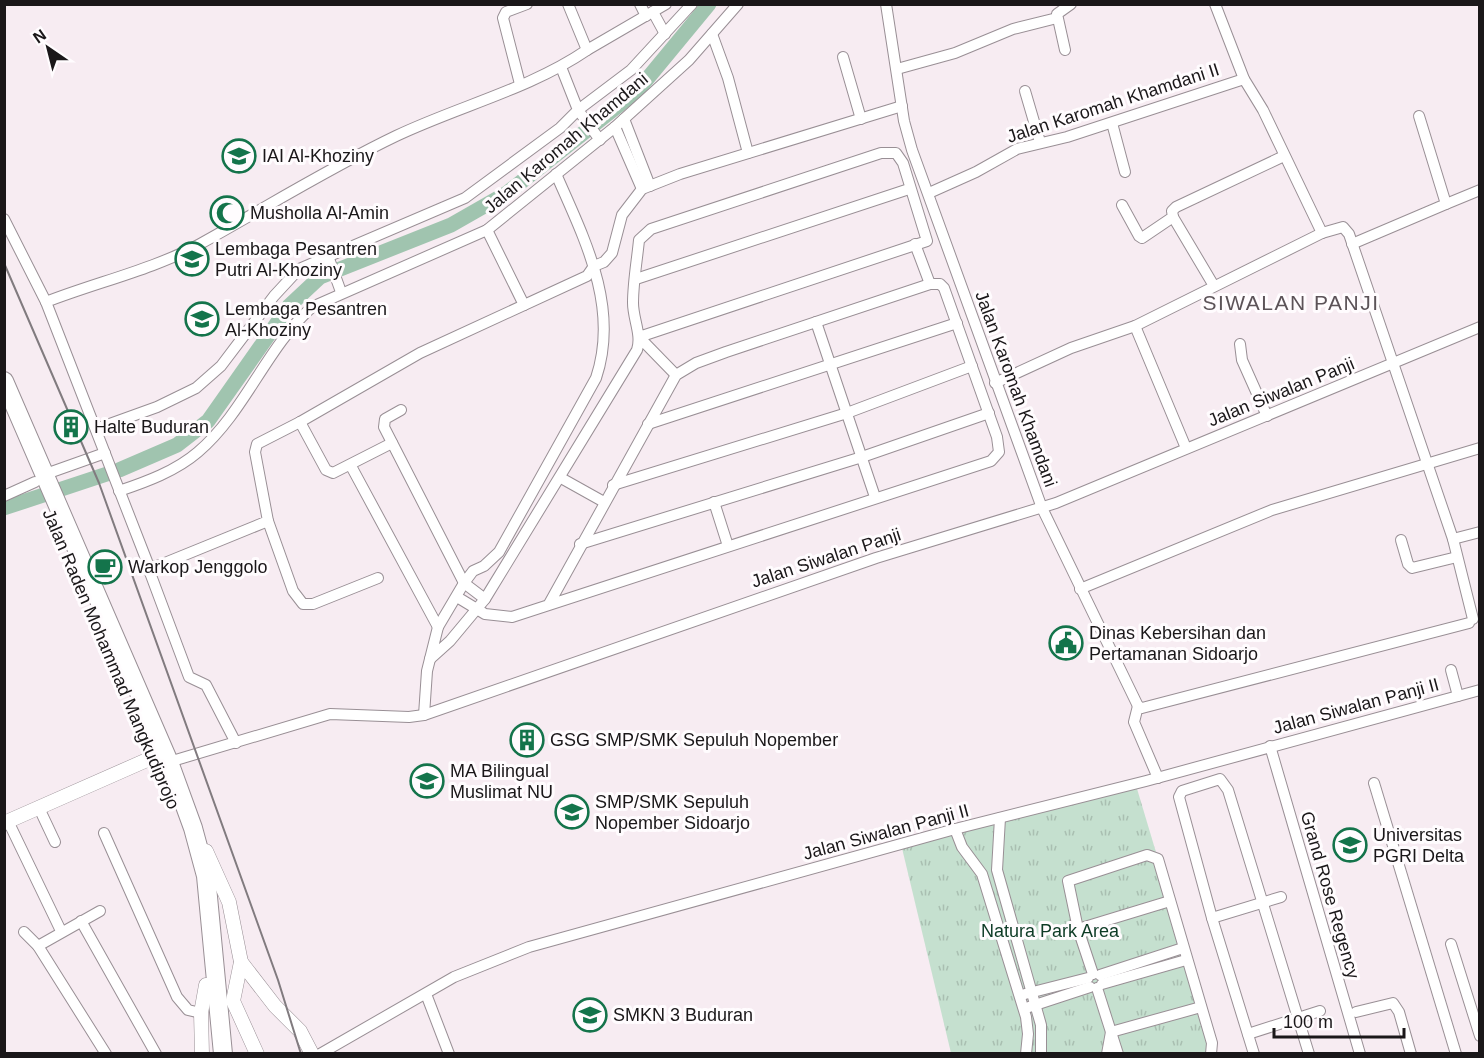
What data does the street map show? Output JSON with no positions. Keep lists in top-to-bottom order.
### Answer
{
  "streets": {
    "highway": ["Jalan Raden Mohammad Mangkudiprojo"],
    "street": [
      "Jalan Karomah Khamdani II",
      "Jalan Karomah Khamdani",
      "Jalan Siwalan Panji",
      "Jalan Siwalan Panji II",
      "Grand Rose Regency"
    ]
  },
  "crossings": [
    ["Jalan Karomah Khamdani II", "Jalan Karomah Khamdani"],
    ["Jalan Karomah Khamdani", "Jalan Siwalan Panji"],
    ["Jalan Siwalan Panji", "Jalan Raden Mohammad Mangkudiprojo"],
    ["Jalan Siwalan Panji II", "Grand Rose Regency"]
  ],
  "districts": ["SIWALAN PANJI"],
  "parks": ["Natura Park Area"],
  "places": {
    "school or university": [
      "IAI Al-Khoziny",
      "Lembaga Pesantren Putri Al-Khoziny",
      "Lembaga Pesantren Al-Khoziny",
      "MA Bilingual Muslimat NU",
      "SMP/SMK Sepuluh Nopember Sidoarjo",
      "Universitas PGRI Delta",
      "SMKN 3 Buduran"
    ],
    "mosque": ["Musholla Al-Amin"],
    "building": ["Halte Buduran", "GSG SMP/SMK Sepuluh Nopember"],
    "cafe": ["Warkop Jenggolo"],
    "public building": ["Dinas Kebersihan dan Pertamanan Sidoarjo"]
  },
  "scale_bar": "100 m",
  "north": "top left"
}
